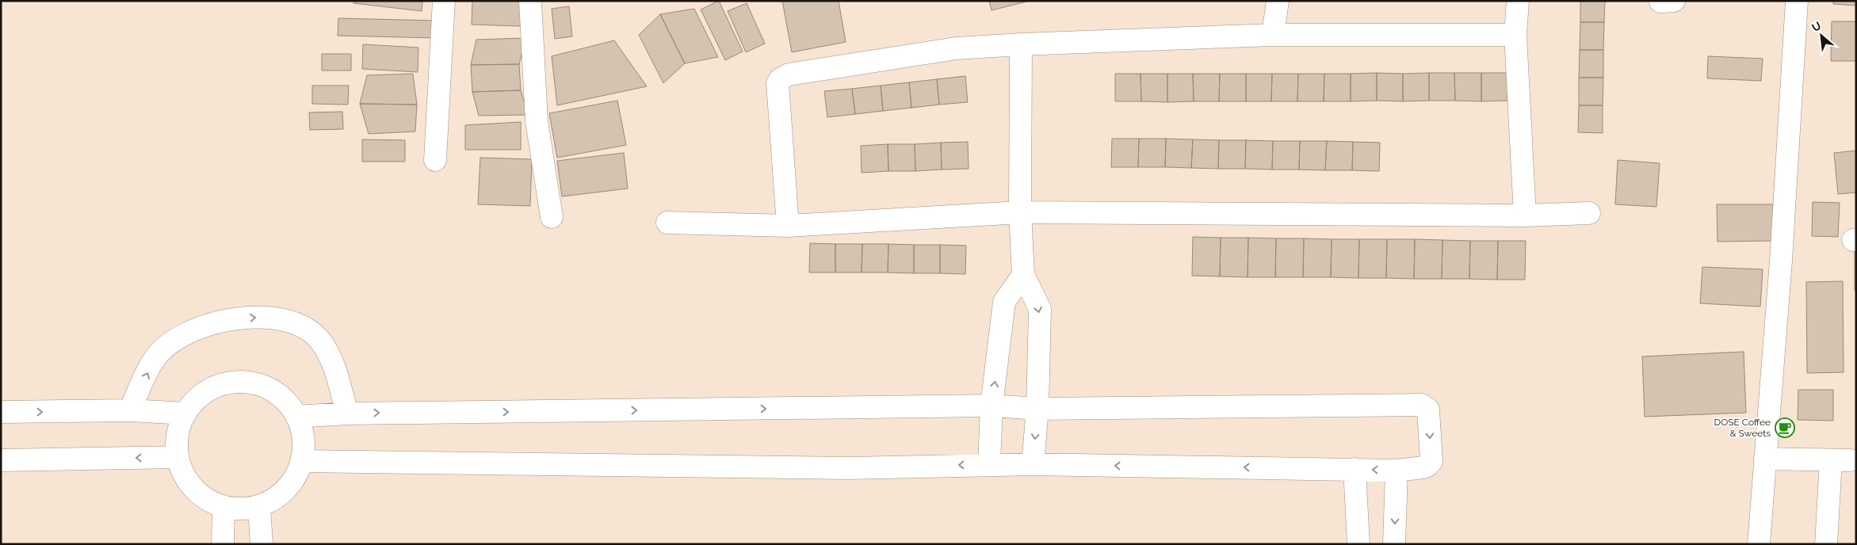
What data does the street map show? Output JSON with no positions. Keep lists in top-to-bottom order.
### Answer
{
  "places": {
    "cafe": ["DOSE Coffee & Sweets"]
  },
  "north": "top left"
}
